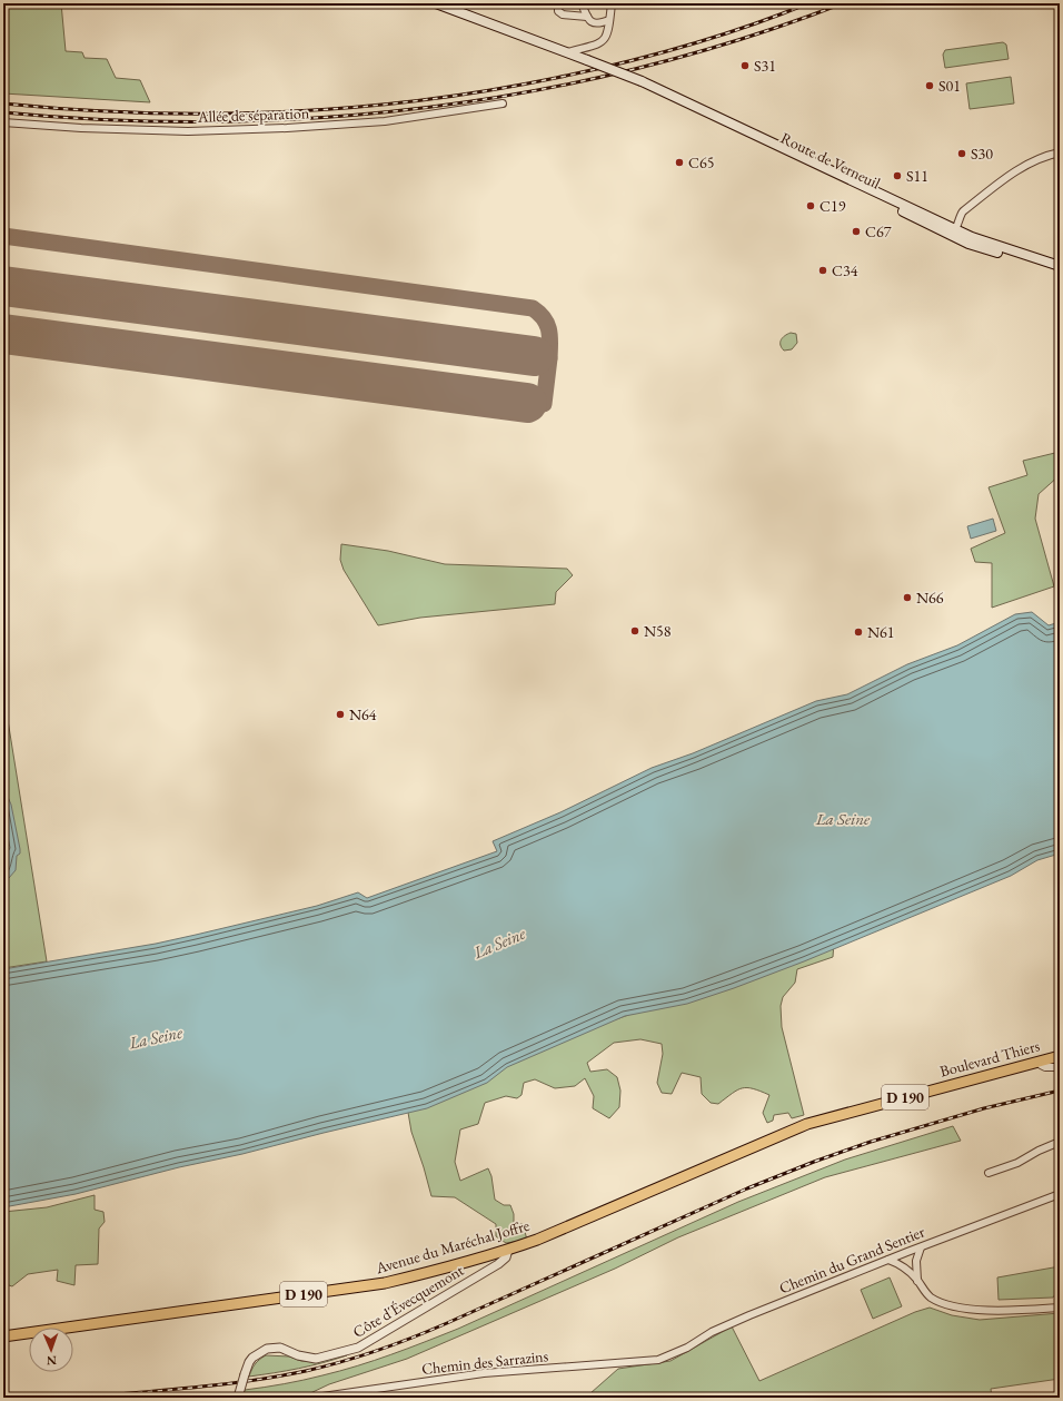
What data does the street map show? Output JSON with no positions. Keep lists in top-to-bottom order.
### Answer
{
  "streets": {
    "main road": [
      "Route de Verneuil",
      "Boulevard Thiers",
      "D 190",
      "Avenue du Maréchal Joffre"
    ],
    "street": [
      "Allée de séparation",
      "Chemin du Grand Sentier",
      "Côte d'Évecquemont",
      "Chemin des Sarrazins"
    ]
  },
  "crossings": [
    ["Boulevard Thiers", "Avenue du Maréchal Joffre"],
    ["Avenue du Maréchal Joffre", "Côte d'Évecquemont"],
    ["Chemin du Grand Sentier", "Chemin des Sarrazins"]
  ],
  "water": ["La Seine"],
  "places": [
    "S31",
    "S01",
    "S30",
    "C65",
    "S11",
    "C19",
    "C67",
    "C34",
    "N66",
    "N58",
    "N61",
    "N64"
  ],
  "north": "bottom"
}
